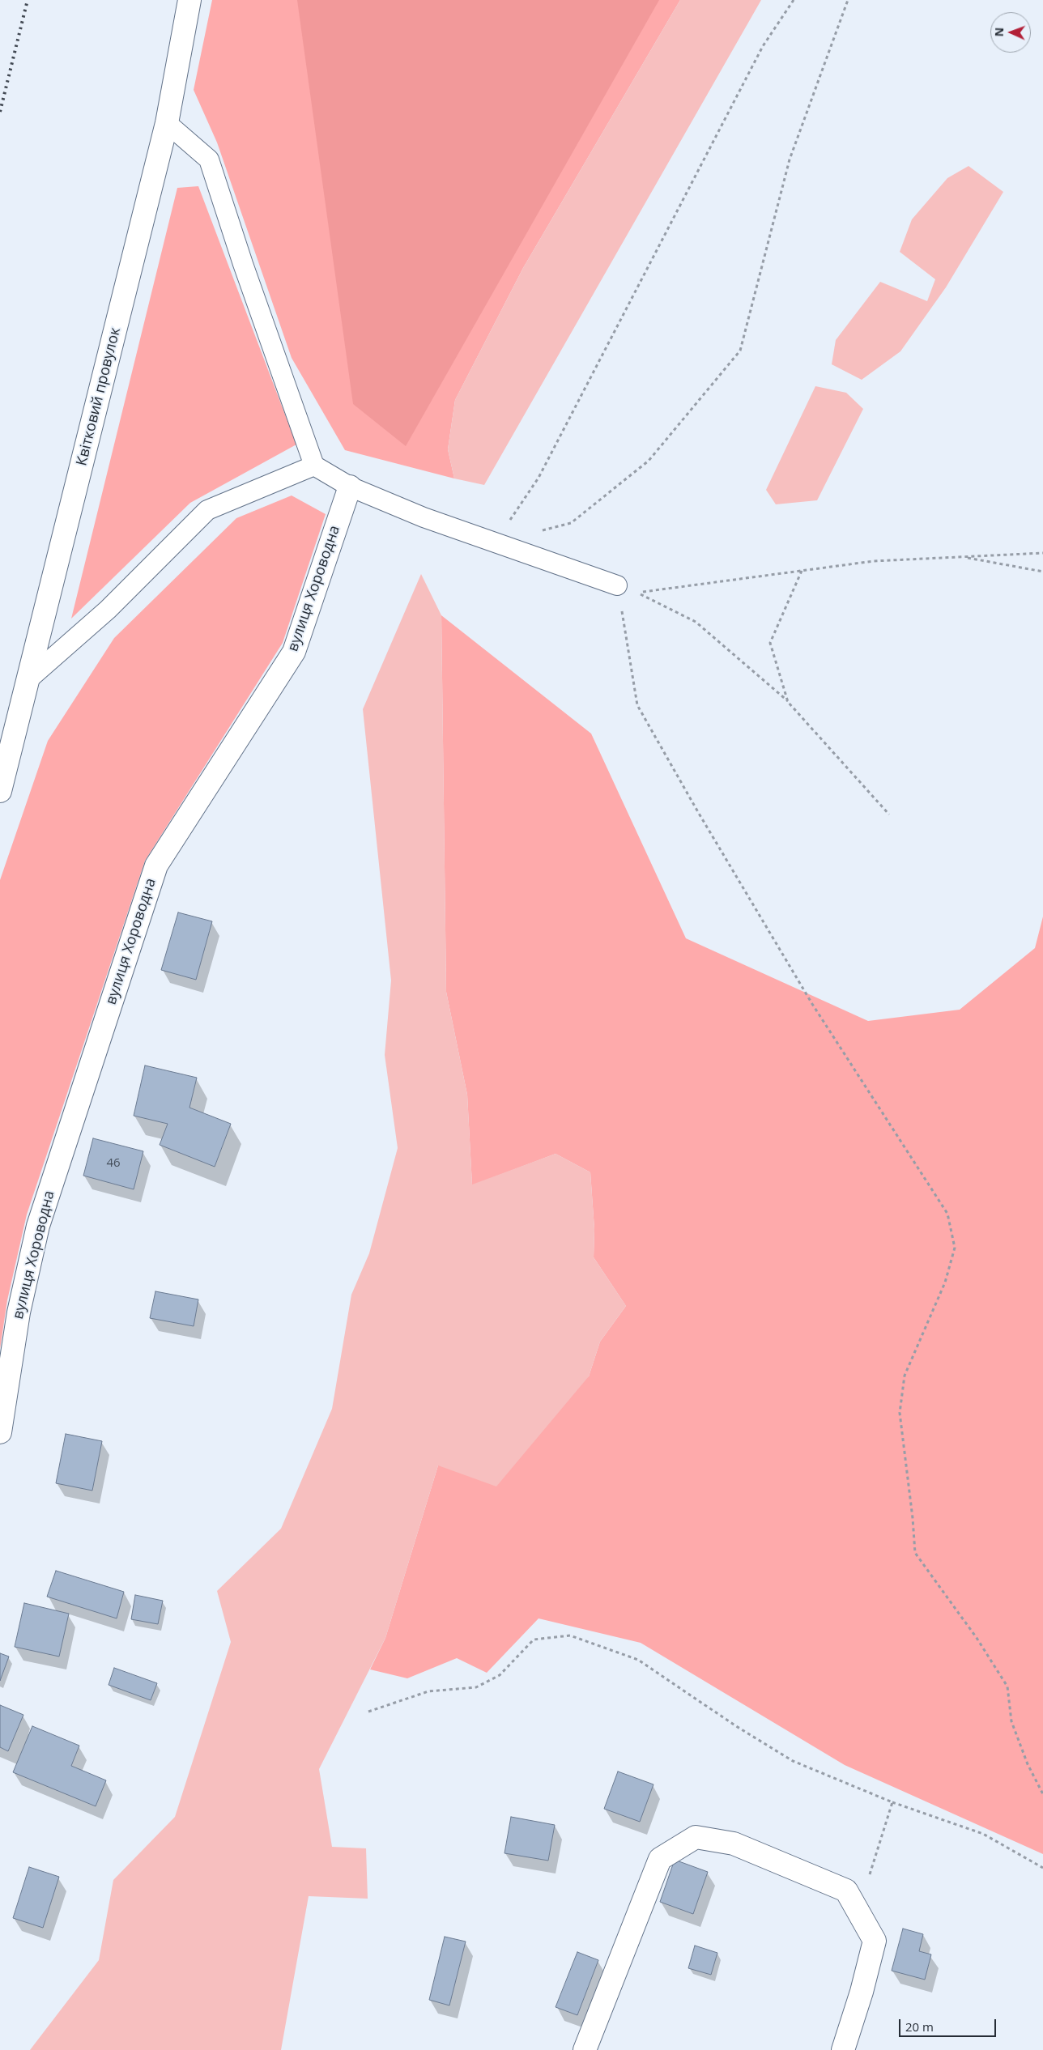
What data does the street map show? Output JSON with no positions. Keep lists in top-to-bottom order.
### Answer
{
  "streets": {
    "street": ["Квітковий провулок", "вулиця Хороводна"]
  },
  "house_numbers": ["46"],
  "scale_bar": "20 m",
  "north": "left"
}
